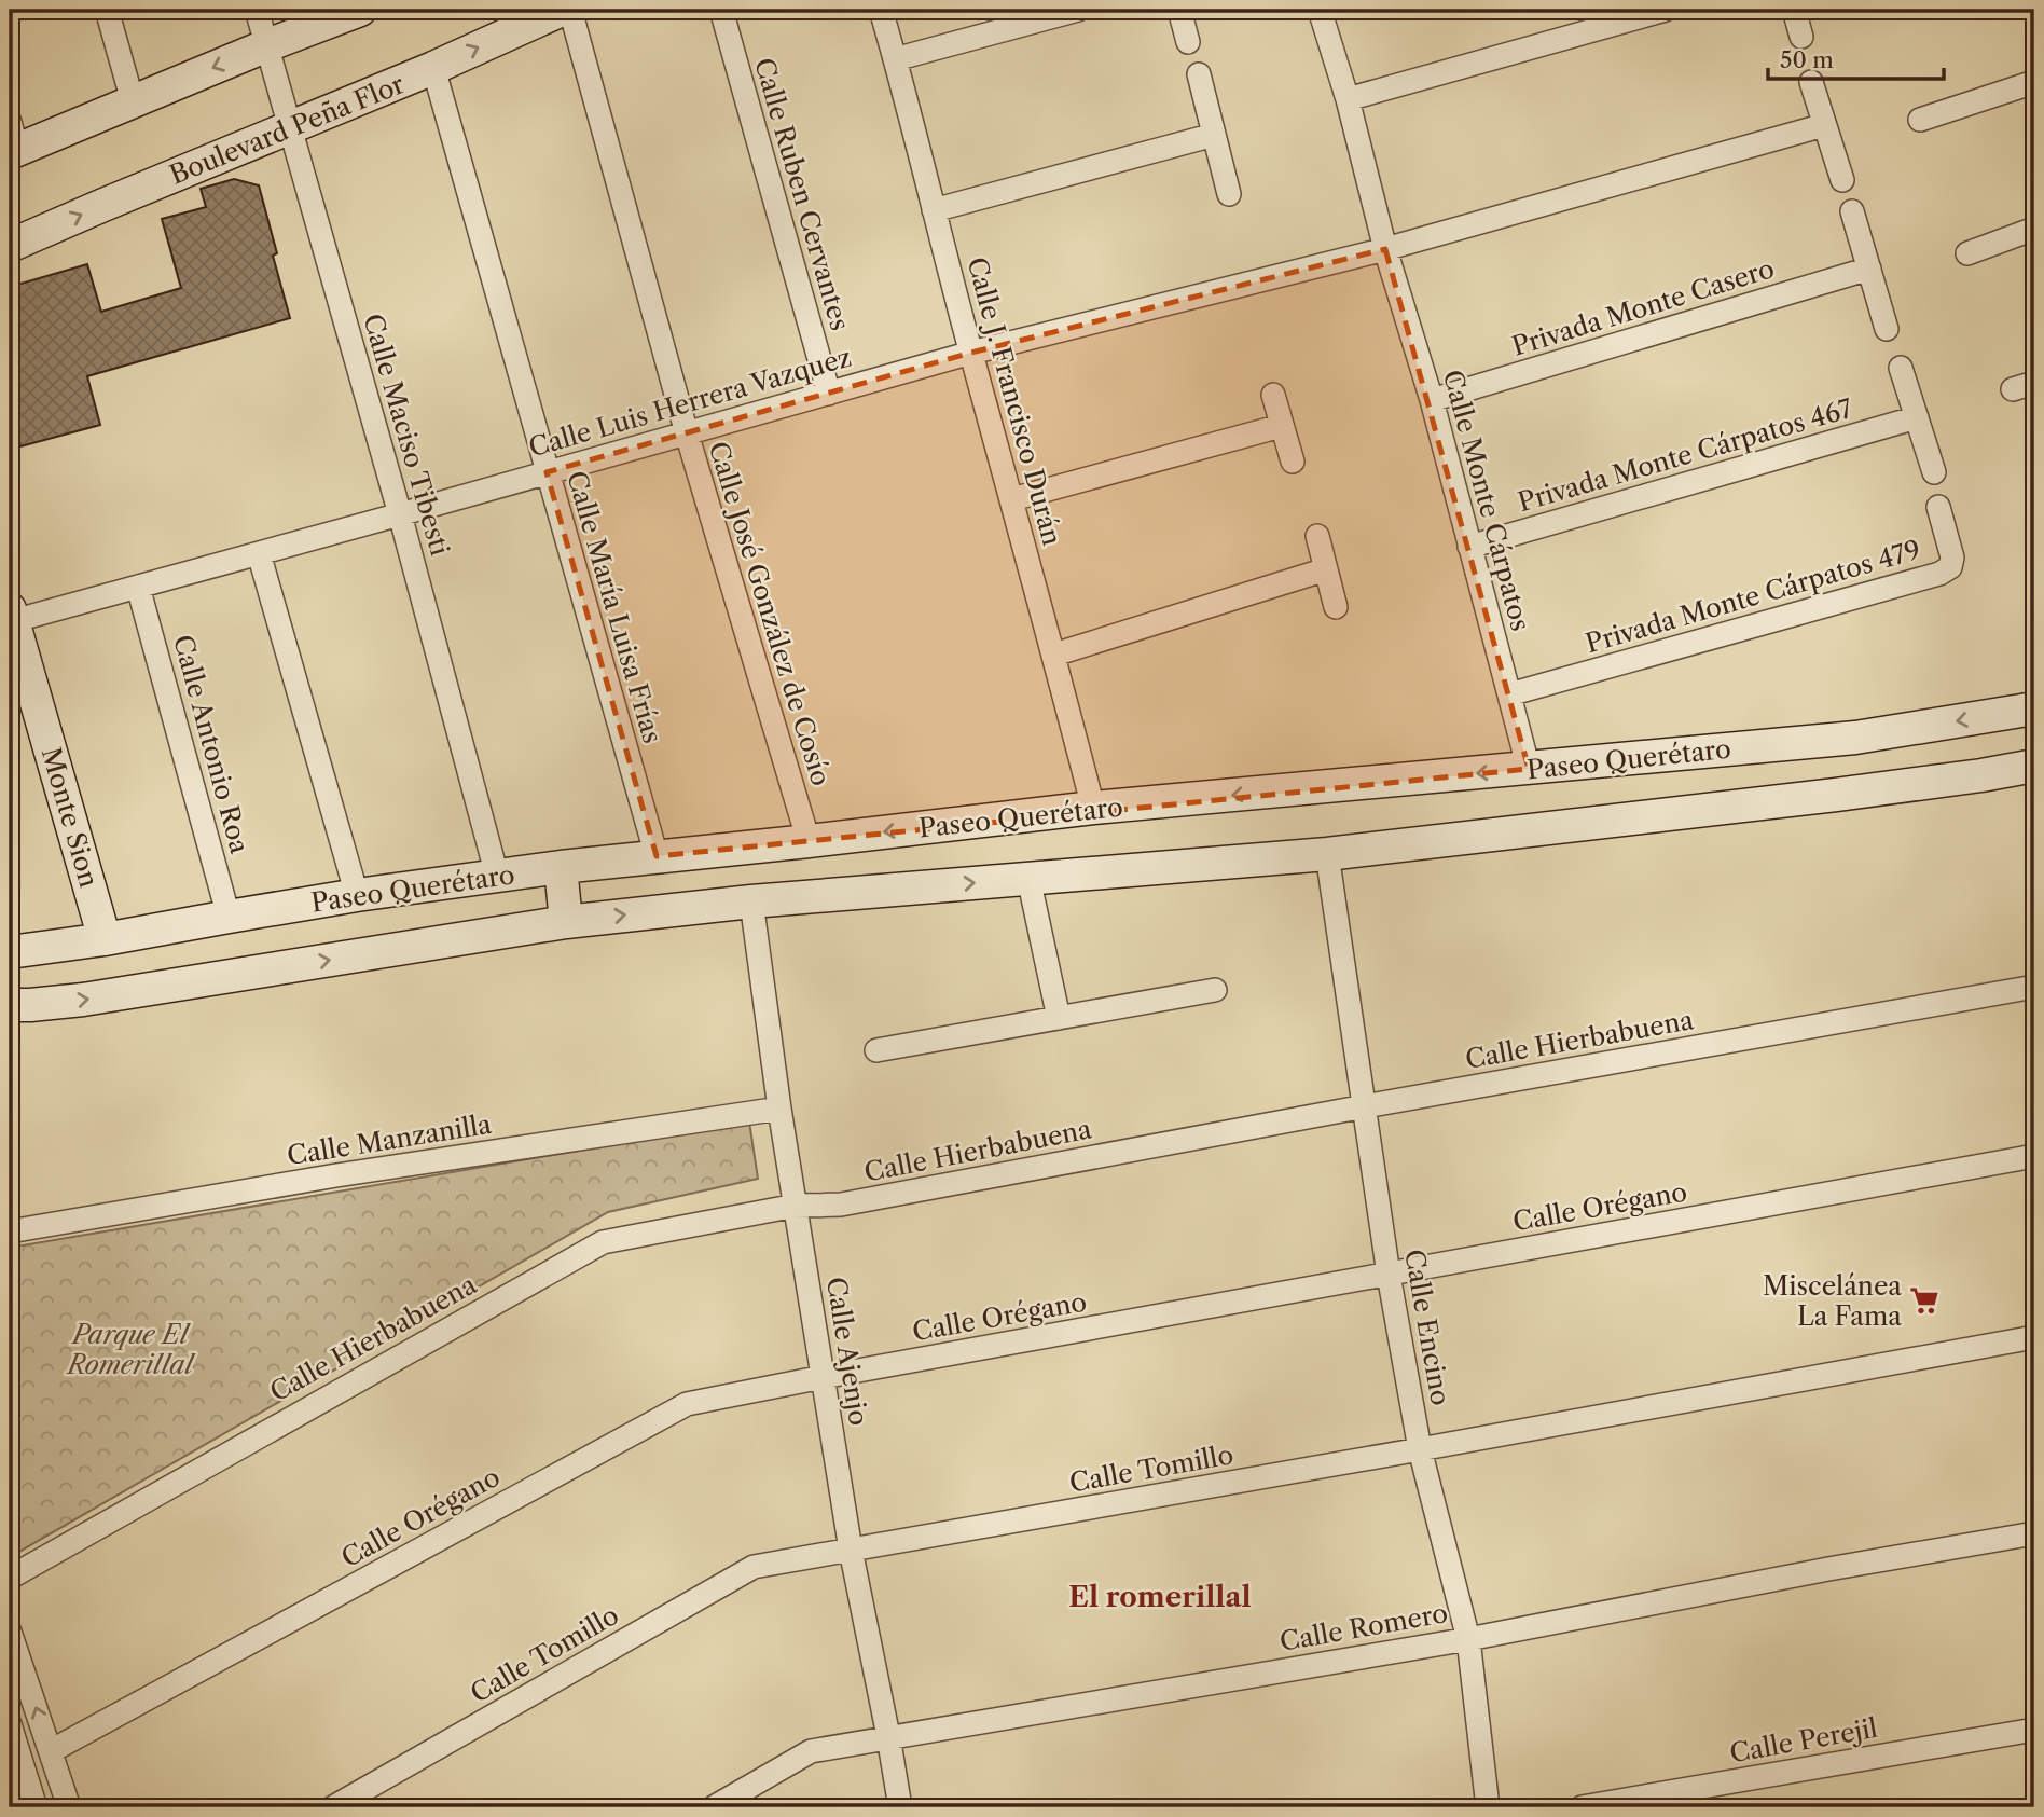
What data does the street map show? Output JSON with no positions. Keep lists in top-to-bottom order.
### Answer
{
  "streets": {
    "main road": ["Boulevard Peña Flor", "Paseo Querétaro", "Monte Sion"],
    "street": [
      "Calle Ruben Cervantes",
      "Privada Monte Casero",
      "Calle J. Francisco Durán",
      "Calle Luis Herrera Vazquez",
      "Calle Maciso Tibesti",
      "Privada Monte Cárpatos 467",
      "Calle Monte Cárpatos",
      "Privada Monte Cárpatos 479",
      "Calle María Luisa Frías",
      "Calle José González de Cosío",
      "Calle Antonio Roa",
      "Calle Hierbabuena",
      "Calle Manzanilla",
      "Calle Orégano",
      "Calle Encino",
      "Calle Ajenjo",
      "Calle Tomillo",
      "Calle Romero",
      "Calle Perejil"
    ]
  },
  "crossings": [
    ["Boulevard Peña Flor", "Calle Maciso Tibesti"],
    ["Boulevard Peña Flor", "Calle María Luisa Frías"],
    ["Calle Ruben Cervantes", "Calle Luis Herrera Vazquez"],
    ["Privada Monte Casero", "Calle Monte Cárpatos"],
    ["Calle J. Francisco Durán", "Calle Luis Herrera Vazquez"],
    ["Calle J. Francisco Durán", "Paseo Querétaro"],
    ["Calle Luis Herrera Vazquez", "Calle Maciso Tibesti"],
    ["Calle Luis Herrera Vazquez", "Calle Monte Cárpatos"],
    ["Calle Luis Herrera Vazquez", "Calle María Luisa Frías"],
    ["Calle Luis Herrera Vazquez", "Calle José González de Cosío"],
    ["Calle Luis Herrera Vazquez", "Calle Antonio Roa"],
    ["Calle Luis Herrera Vazquez", "Monte Sion"],
    ["Calle Maciso Tibesti", "Paseo Querétaro"],
    ["Privada Monte Cárpatos 467", "Calle Monte Cárpatos"],
    ["Calle Monte Cárpatos", "Privada Monte Cárpatos 479"],
    ["Calle Monte Cárpatos", "Paseo Querétaro"],
    ["Calle María Luisa Frías", "Paseo Querétaro"],
    ["Calle José González de Cosío", "Paseo Querétaro"],
    ["Calle Antonio Roa", "Paseo Querétaro"],
    ["Paseo Querétaro", "Monte Sion"],
    ["Paseo Querétaro", "Calle Encino"],
    ["Paseo Querétaro", "Calle Ajenjo"],
    ["Calle Hierbabuena", "Calle Encino"],
    ["Calle Hierbabuena", "Calle Ajenjo"],
    ["Calle Manzanilla", "Calle Ajenjo"],
    ["Calle Orégano", "Calle Encino"],
    ["Calle Orégano", "Calle Ajenjo"],
    ["Calle Encino", "Calle Tomillo"],
    ["Calle Encino", "Calle Romero"],
    ["Calle Ajenjo", "Calle Tomillo"],
    ["Calle Ajenjo", "Calle Romero"]
  ],
  "districts": ["El romerillal"],
  "parks": ["Parque El Romerillal"],
  "places": {
    "supermarket": ["Miscelánea La Fama"]
  },
  "scale_bar": "50 m"
}
